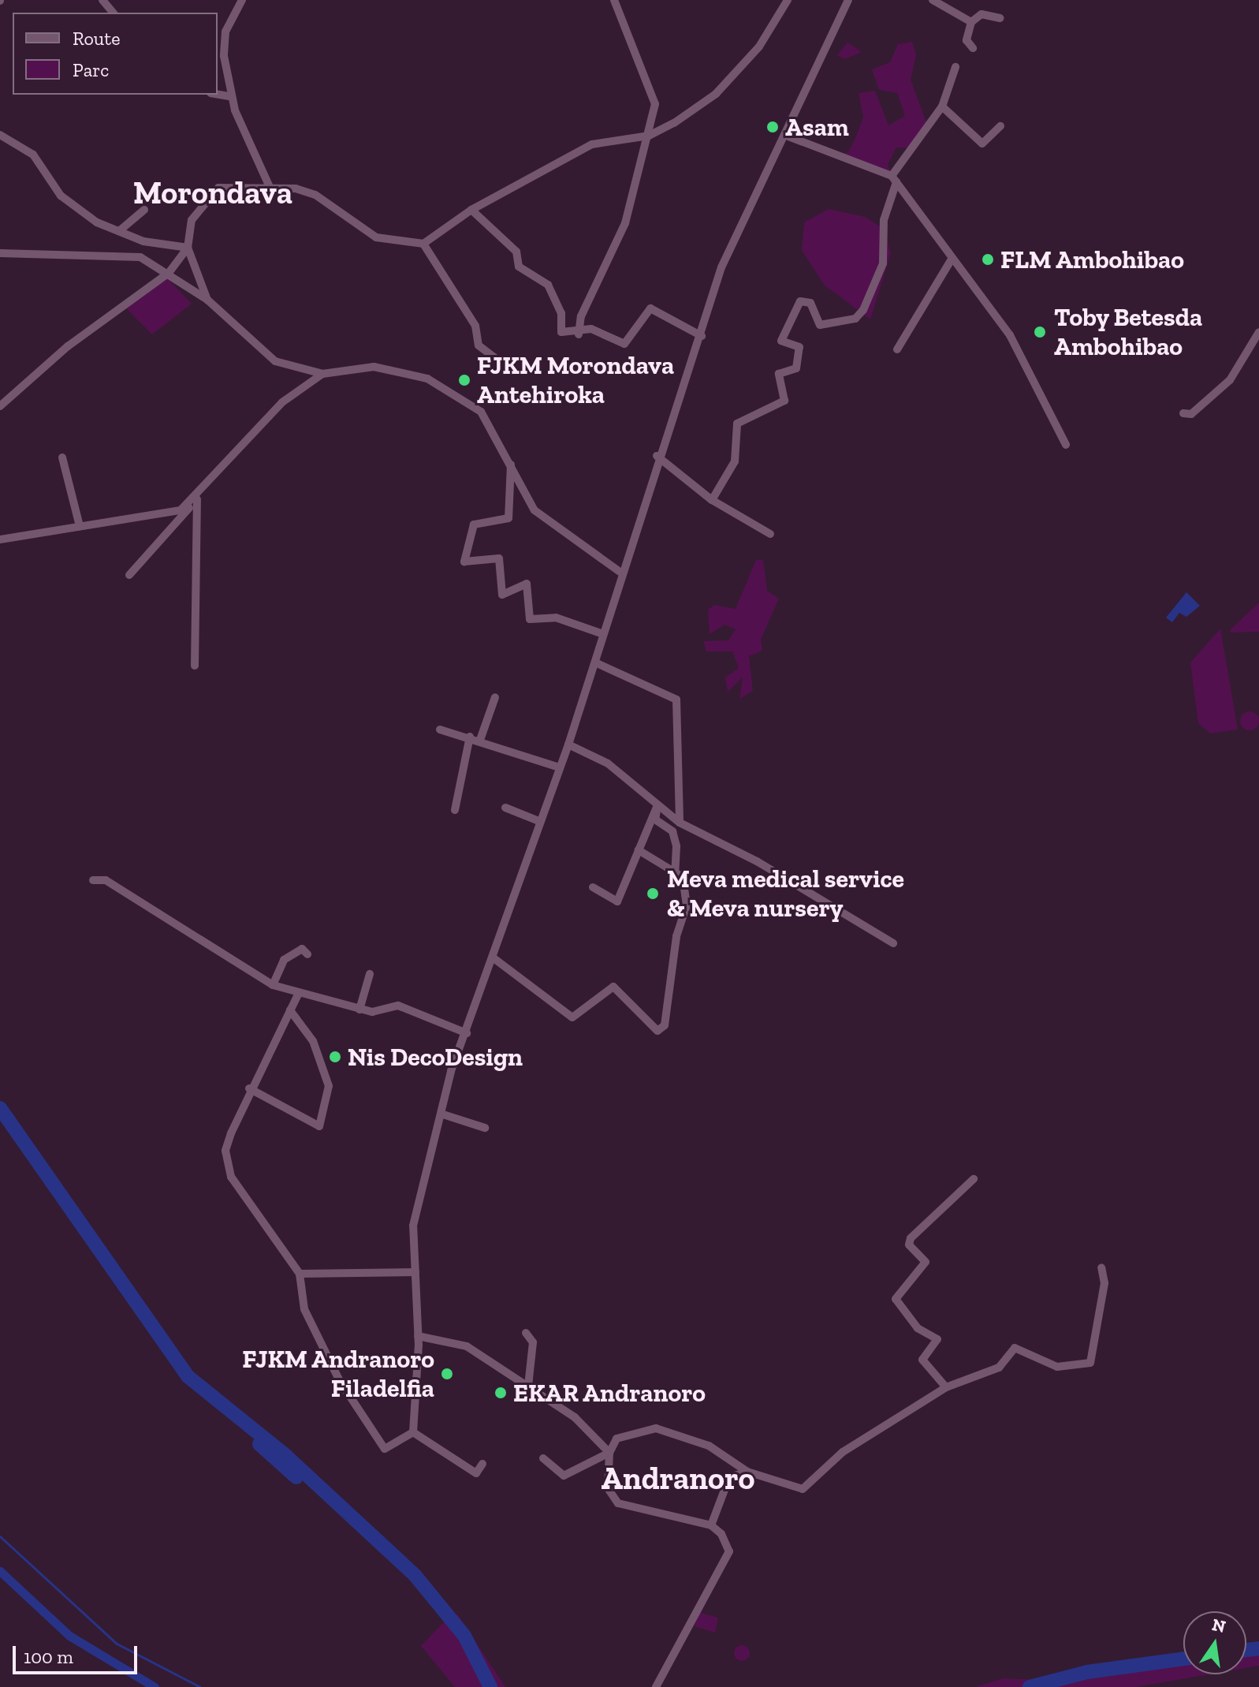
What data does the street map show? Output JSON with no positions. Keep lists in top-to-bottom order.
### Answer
{
  "districts": ["Morondava", "Andranoro"],
  "places": [
    "Asam",
    "FLM Ambohibao",
    "Toby Betesda Ambohibao",
    "FJKM Morondava Antehiroka",
    "Meva medical service & Meva nursery",
    "Nis DecoDesign",
    "FJKM Andranoro Filadelfia",
    "EKAR Andranoro"
  ],
  "legend": ["Route", "Parc"],
  "scale_bar": "100 m",
  "north": "top"
}
